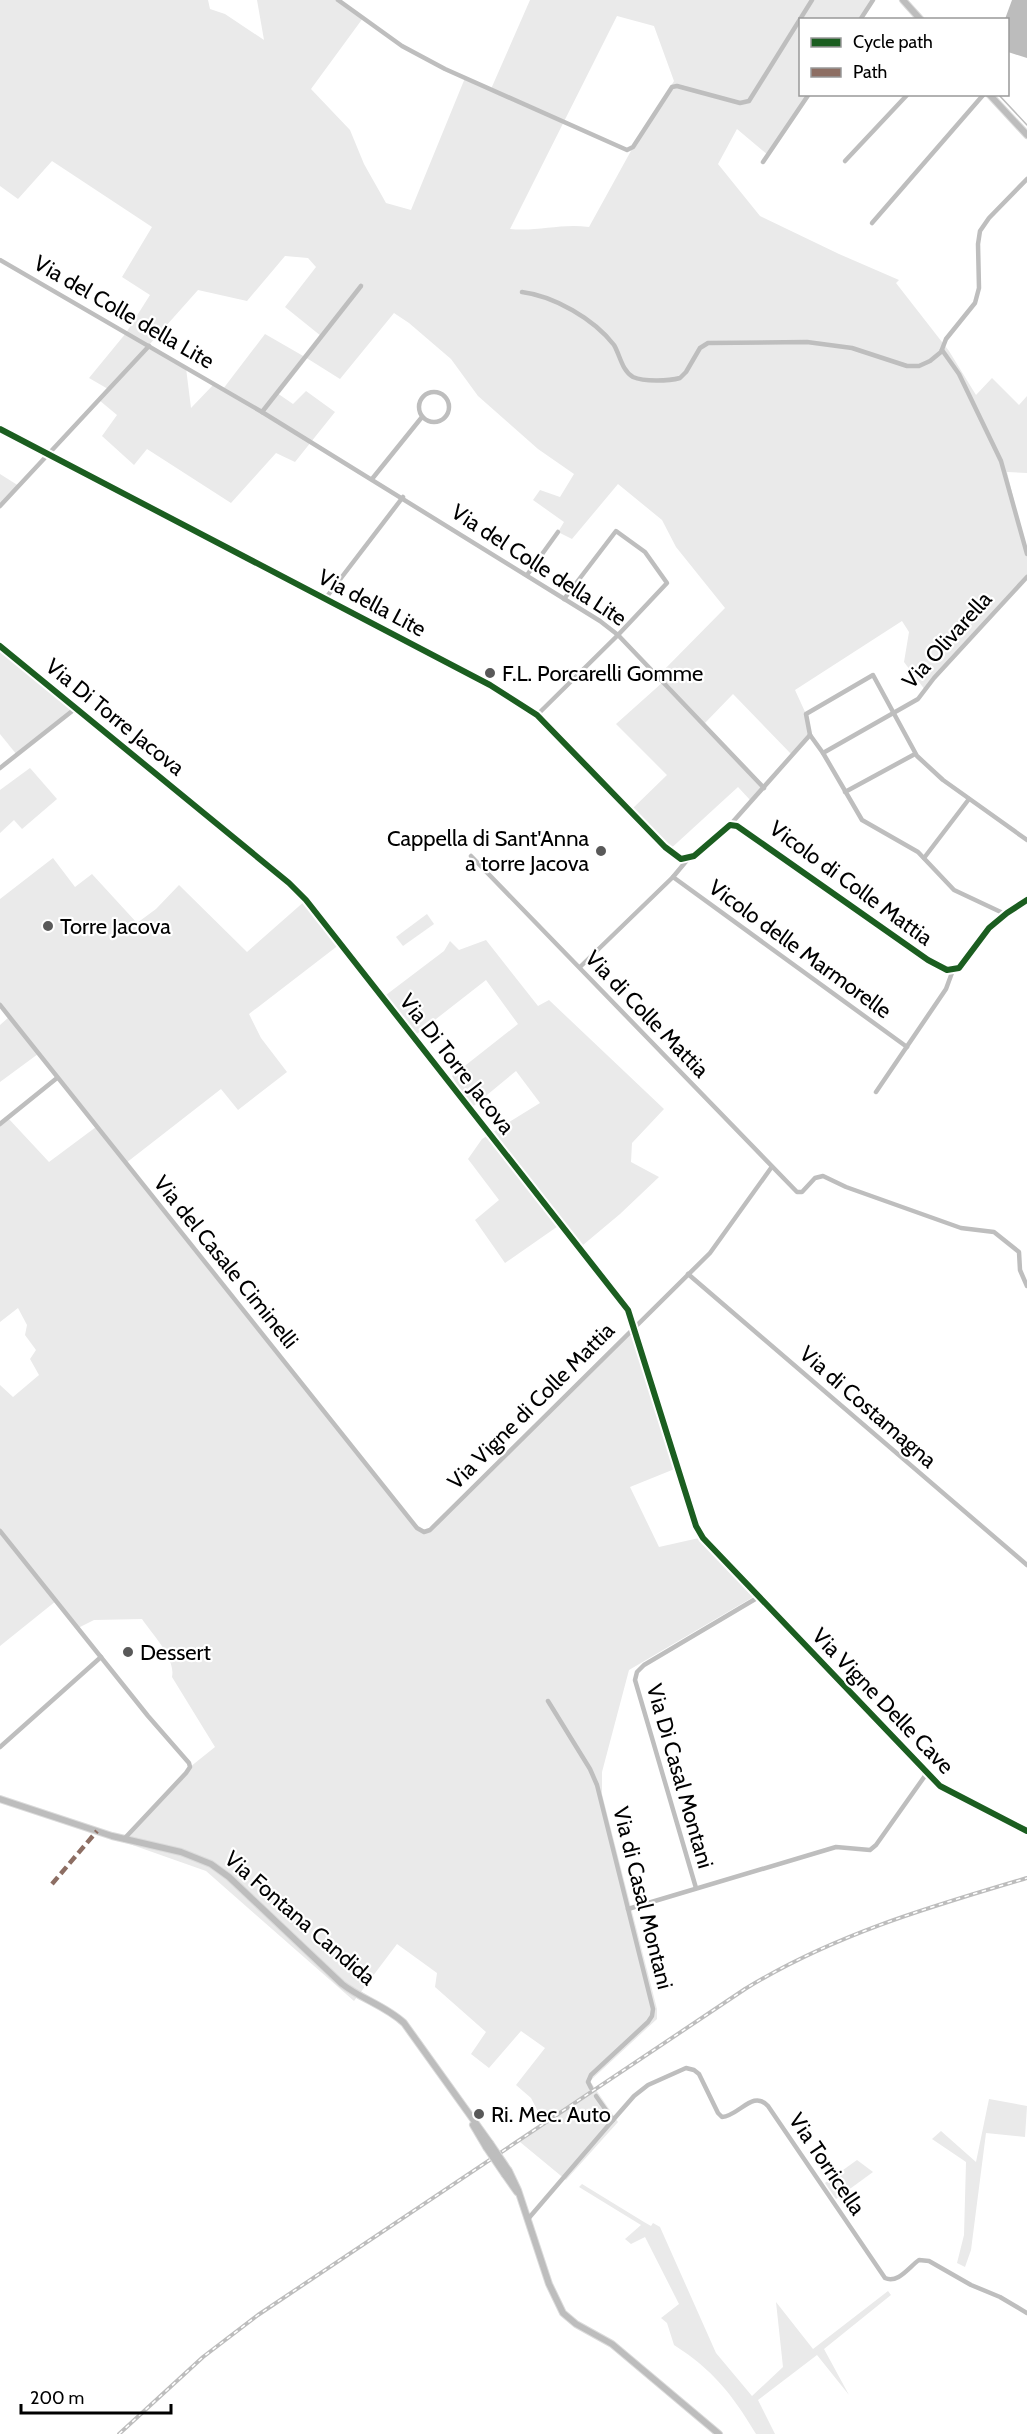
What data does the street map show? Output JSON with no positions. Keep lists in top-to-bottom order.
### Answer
{
  "streets": {
    "main road": ["Via Fontana Candida"],
    "street": [
      "Via del Colle della Lite",
      "Via della Lite",
      "Via Olivarella",
      "Via Di Torre Jacova",
      "Vicolo di Colle Mattia",
      "Vicolo delle Marmorelle",
      "Via di Colle Mattia",
      "Via del Casale Ciminelli",
      "Via Vigne di Colle Mattia",
      "Via di Costamagna",
      "Via Vigne Delle Cave",
      "Via Di Casal Montani",
      "Via di Casal Montani",
      "Via Torricella"
    ]
  },
  "crossings": [
    ["Via Di Torre Jacova", "Via Vigne di Colle Mattia"],
    ["Via Di Torre Jacova", "Via Vigne Delle Cave"],
    ["Via Di Torre Jacova", "Via Di Casal Montani"],
    ["Via di Colle Mattia", "Via Vigne di Colle Mattia"],
    ["Via del Casale Ciminelli", "Via Vigne di Colle Mattia"],
    ["Via Vigne di Colle Mattia", "Via di Costamagna"],
    ["Via Vigne Delle Cave", "Via Di Casal Montani"]
  ],
  "places": [
    "F.L. Porcarelli Gomme",
    "Cappella di Sant'Anna a torre Jacova",
    "Torre Jacova",
    "Dessert",
    "Ri. Mec. Auto"
  ],
  "legend": ["Cycle path", "Path"],
  "scale_bar": "200 m"
}
